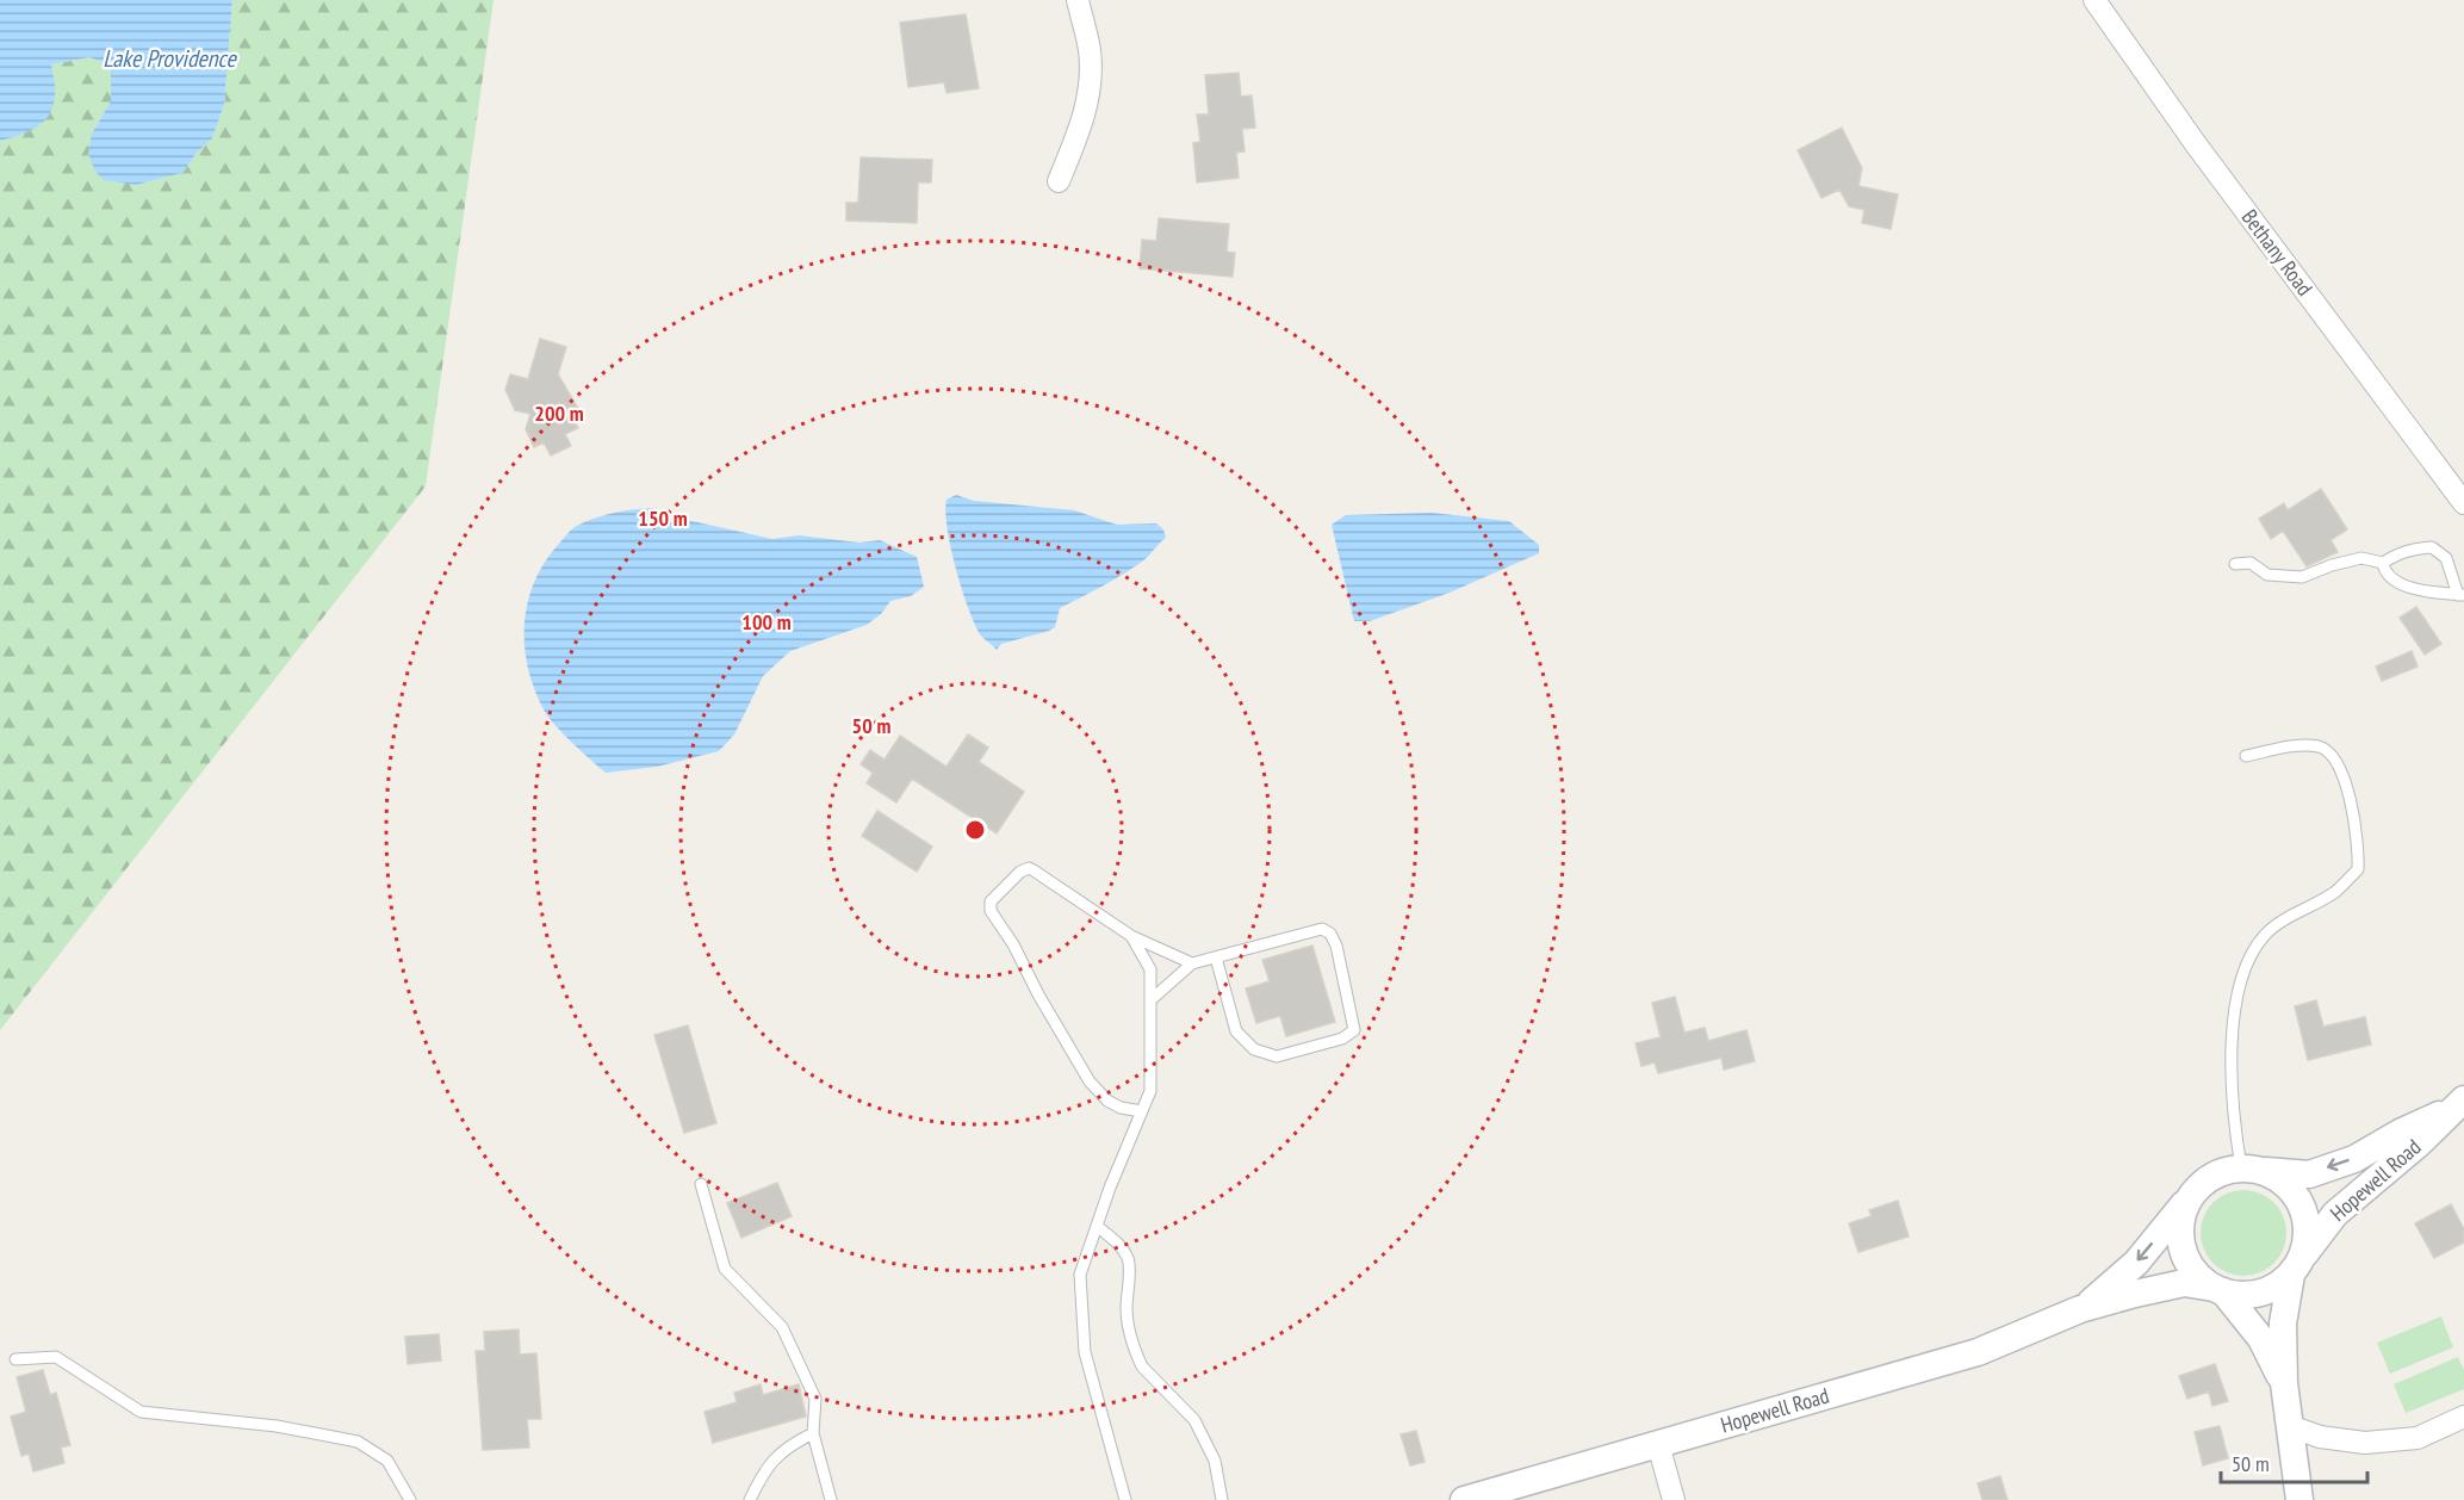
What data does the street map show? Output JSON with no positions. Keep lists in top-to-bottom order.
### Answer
{
  "streets": {
    "street": ["Bethany Road", "Hopewell Road"]
  },
  "water": ["Lake Providence"],
  "scale_bar": "50 m",
  "rings": [
    "200 m",
    "150 m",
    "100 m",
    "50 m"
  ]
}
